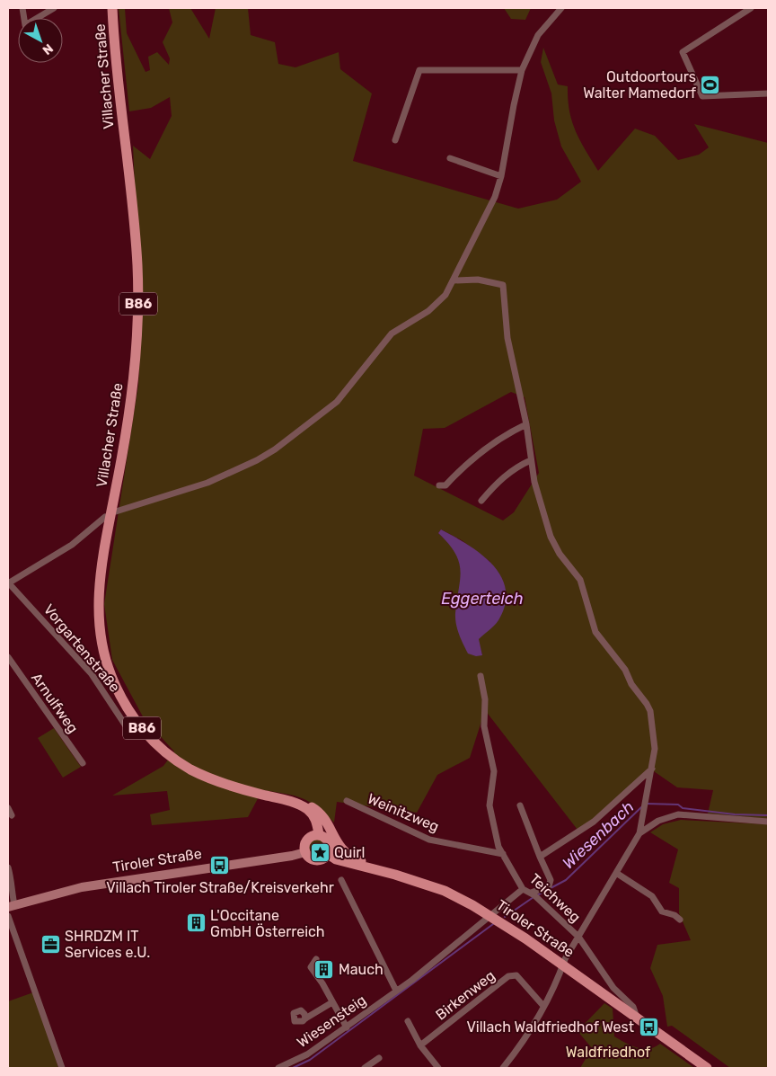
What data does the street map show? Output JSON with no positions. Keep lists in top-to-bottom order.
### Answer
{
  "streets": {
    "main road": ["Villacher Straße", "B86", "Tiroler Straße"],
    "street": [
      "Vorgartenstraße",
      "Arnulfweg",
      "Weinitzweg",
      "Teichweg",
      "Birkenweg",
      "Wiesensteig"
    ]
  },
  "crossings": [
    ["Villacher Straße", "B86"],
    ["B86", "Tiroler Straße"],
    ["Weinitzweg", "Teichweg"],
    ["Tiroler Straße", "Teichweg"],
    ["Tiroler Straße", "Wiesensteig"],
    ["Teichweg", "Wiesensteig"]
  ],
  "water": ["Eggerteich", "Wiesenbach"],
  "parks": ["Waldfriedhof"],
  "places": {
    "sports": ["Outdoortours Walter Mamedorf"],
    "place": ["Quirl"],
    "bus stop": ["Villach Tiroler Straße/Kreisverkehr", "Villach Waldfriedhof West"],
    "building": ["L'Occitane GmbH Österreich", "Mauch"],
    "office": ["SHRDZM IT Services e.U."]
  },
  "north": "bottom right"
}
